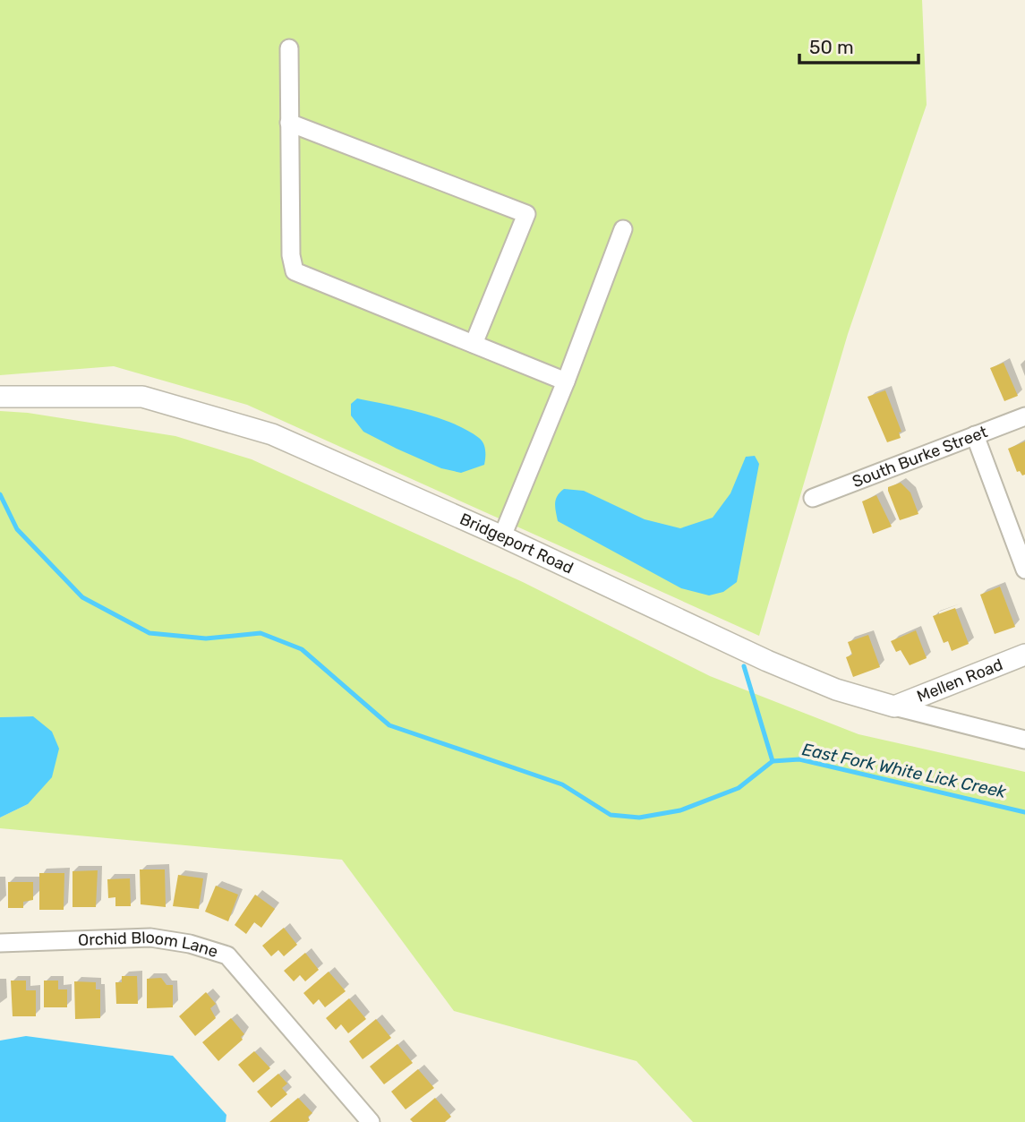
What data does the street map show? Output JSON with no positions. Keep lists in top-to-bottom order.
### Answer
{
  "streets": {
    "street": [
      "South Burke Street",
      "Bridgeport Road",
      "Mellen Road",
      "Orchid Bloom Lane"
    ]
  },
  "crossings": [
    ["Bridgeport Road", "Mellen Road"]
  ],
  "water": ["East Fork White Lick Creek"],
  "scale_bar": "50 m"
}
